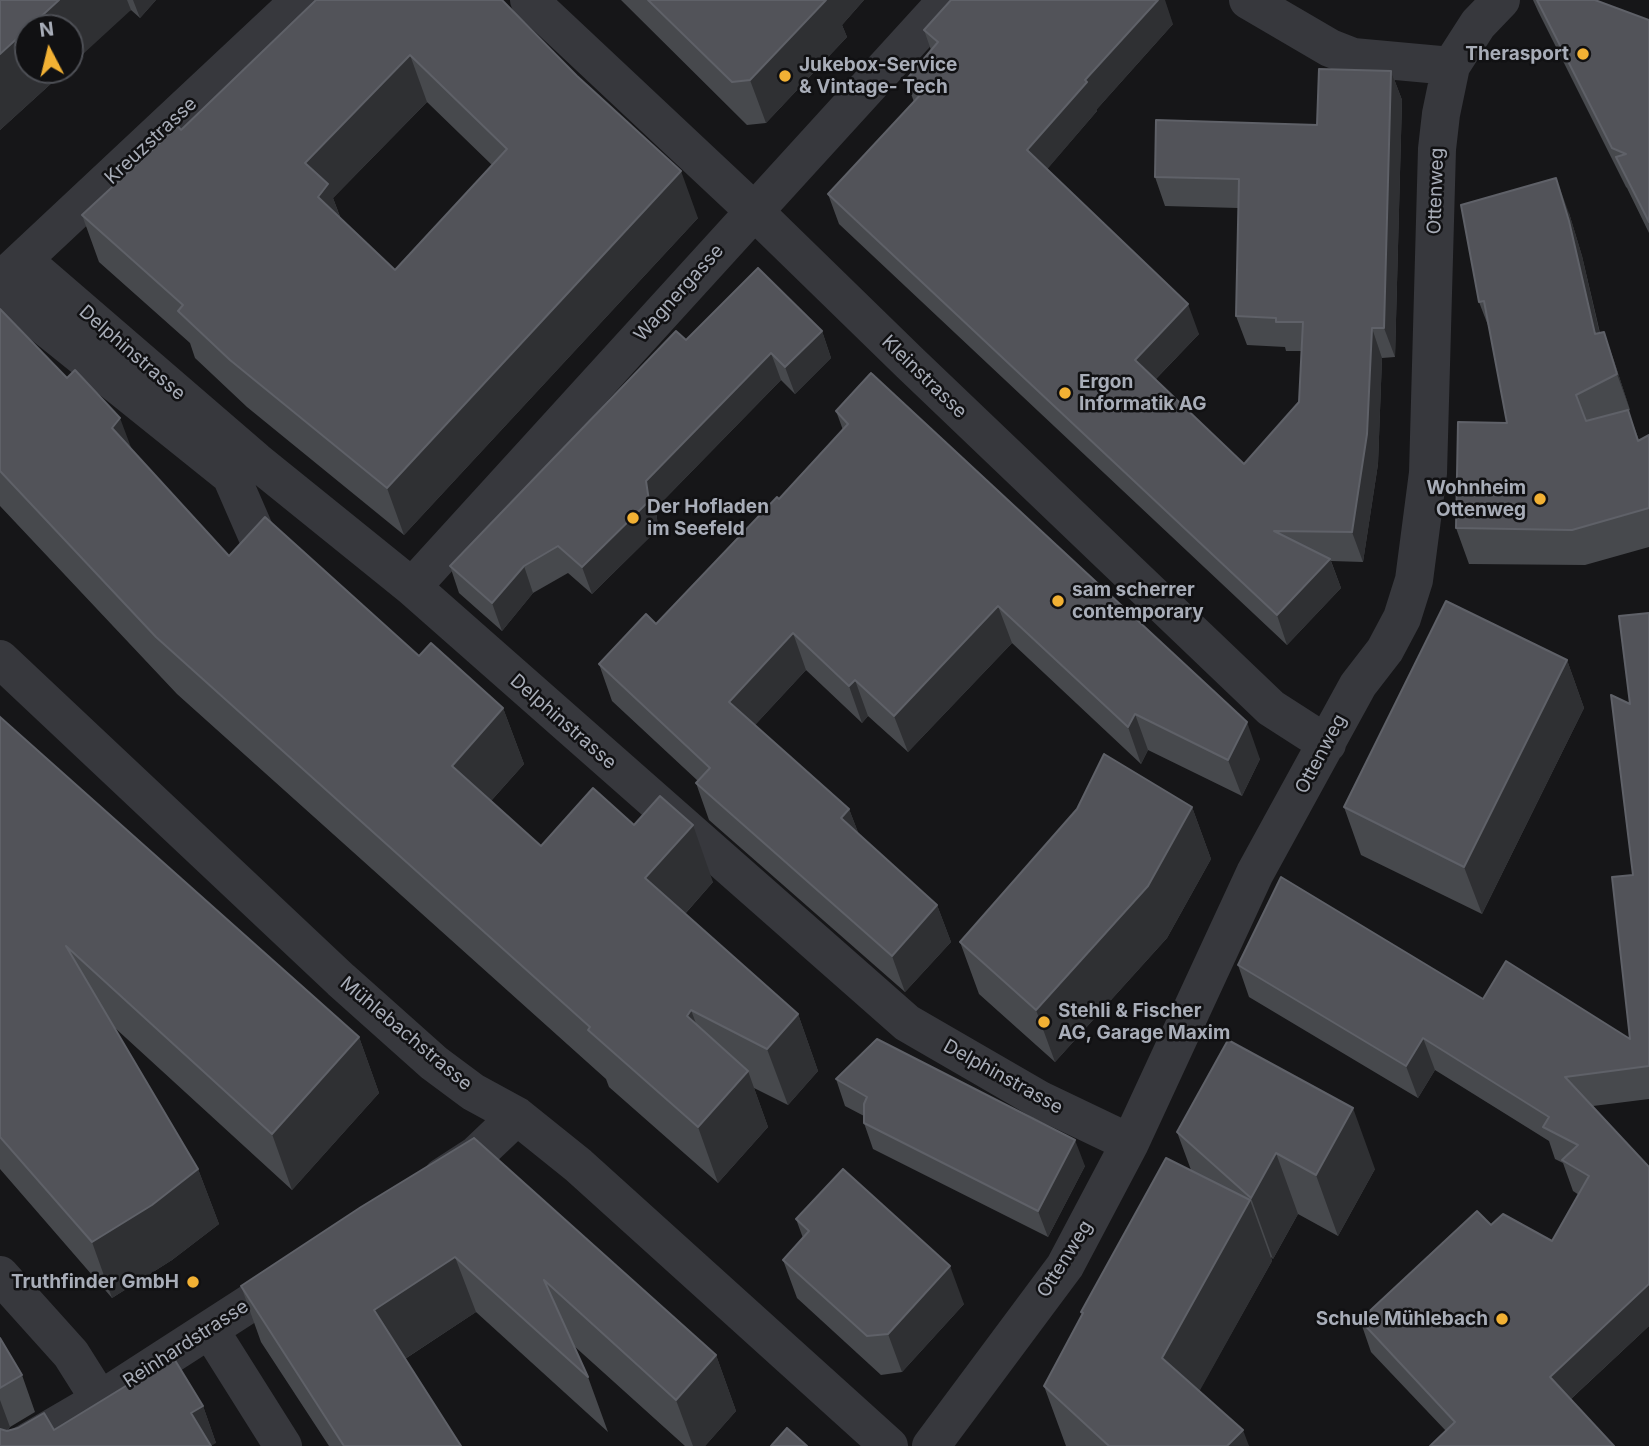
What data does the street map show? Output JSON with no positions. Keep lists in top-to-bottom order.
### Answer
{
  "streets": {
    "street": [
      "Kreuzstrasse",
      "Ottenweg",
      "Wagnergasse",
      "Delphinstrasse",
      "Kleinstrasse",
      "Mühlebachstrasse",
      "Reinhardstrasse"
    ]
  },
  "crossings": [
    ["Kreuzstrasse", "Delphinstrasse"],
    ["Ottenweg", "Delphinstrasse"],
    ["Ottenweg", "Kleinstrasse"],
    ["Wagnergasse", "Delphinstrasse"],
    ["Wagnergasse", "Kleinstrasse"]
  ],
  "places": [
    "Therasport",
    "Jukebox-Service & Vintage- Tech",
    "Ergon Informatik AG",
    "Wohnheim Ottenweg",
    "Der Hofladen im Seefeld",
    "sam scherrer contemporary",
    "Stehli & Fischer AG, Garage Maxim",
    "Truthfinder GmbH",
    "Schule Mühlebach"
  ],
  "north": "top"
}
